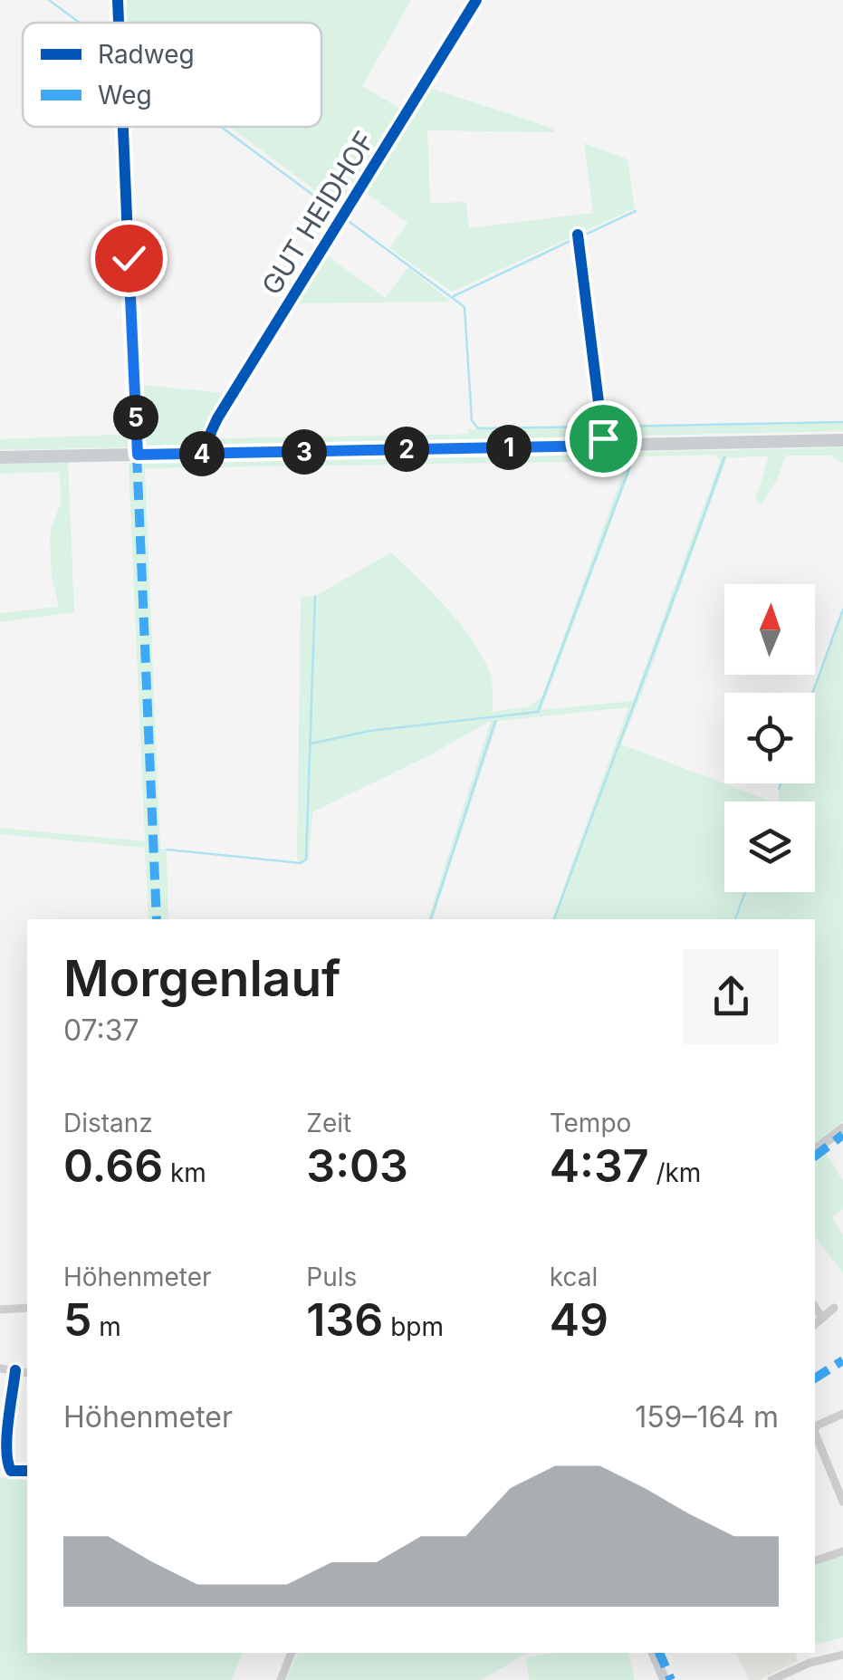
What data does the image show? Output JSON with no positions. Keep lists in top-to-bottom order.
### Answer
{
  "streets": {
    "street": ["GUT HEIDHOF"]
  },
  "legend": ["Radweg", "Weg"],
  "north": "top",
  "page": {
    "pins": [
      "5",
      "1",
      "2",
      "3",
      "4"
    ],
    "heading": ["Morgenlauf", "07:37"],
    "stats": [
      ["Distanz", "0.66 km"],
      ["Zeit", "3:03"],
      ["Tempo", "4:37 /km"],
      ["Höhenmeter", "5 m"],
      ["Puls", "136 bpm"],
      ["kcal", "49"]
    ],
    "chart": ["Höhenmeter", "159–164 m"]
  }
}
